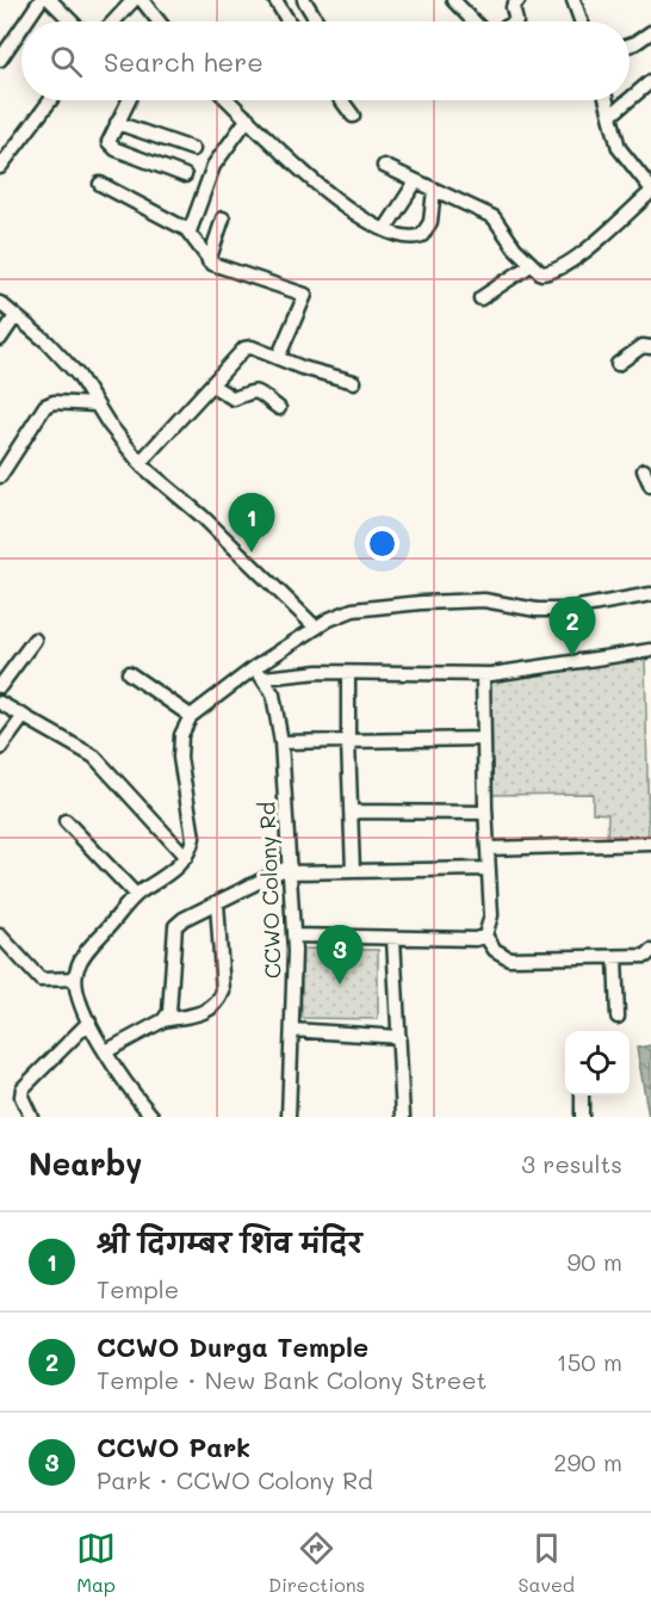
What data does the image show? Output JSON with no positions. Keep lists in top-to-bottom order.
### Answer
{
  "streets": {
    "street": ["CCWO Colony Rd"]
  },
  "page": {
    "search": "Search here",
    "pins": ["1", "2", "3"],
    "heading": ["Nearby", "3 results"],
    "list": [
      {
        "mark": "1",
        "name": "श्री दिगम्बर शिव मंदिर",
        "note": "Temple",
        "value": "90 m"
      },
      {
        "mark": "2",
        "name": "CCWO Durga Temple",
        "note": "Temple · New Bank Colony Street",
        "value": "150 m"
      },
      {
        "mark": "3",
        "name": "CCWO Park",
        "note": "Park · CCWO Colony Rd",
        "value": "290 m"
      }
    ],
    "nav": ["Map", "Directions", "Saved"]
  }
}
